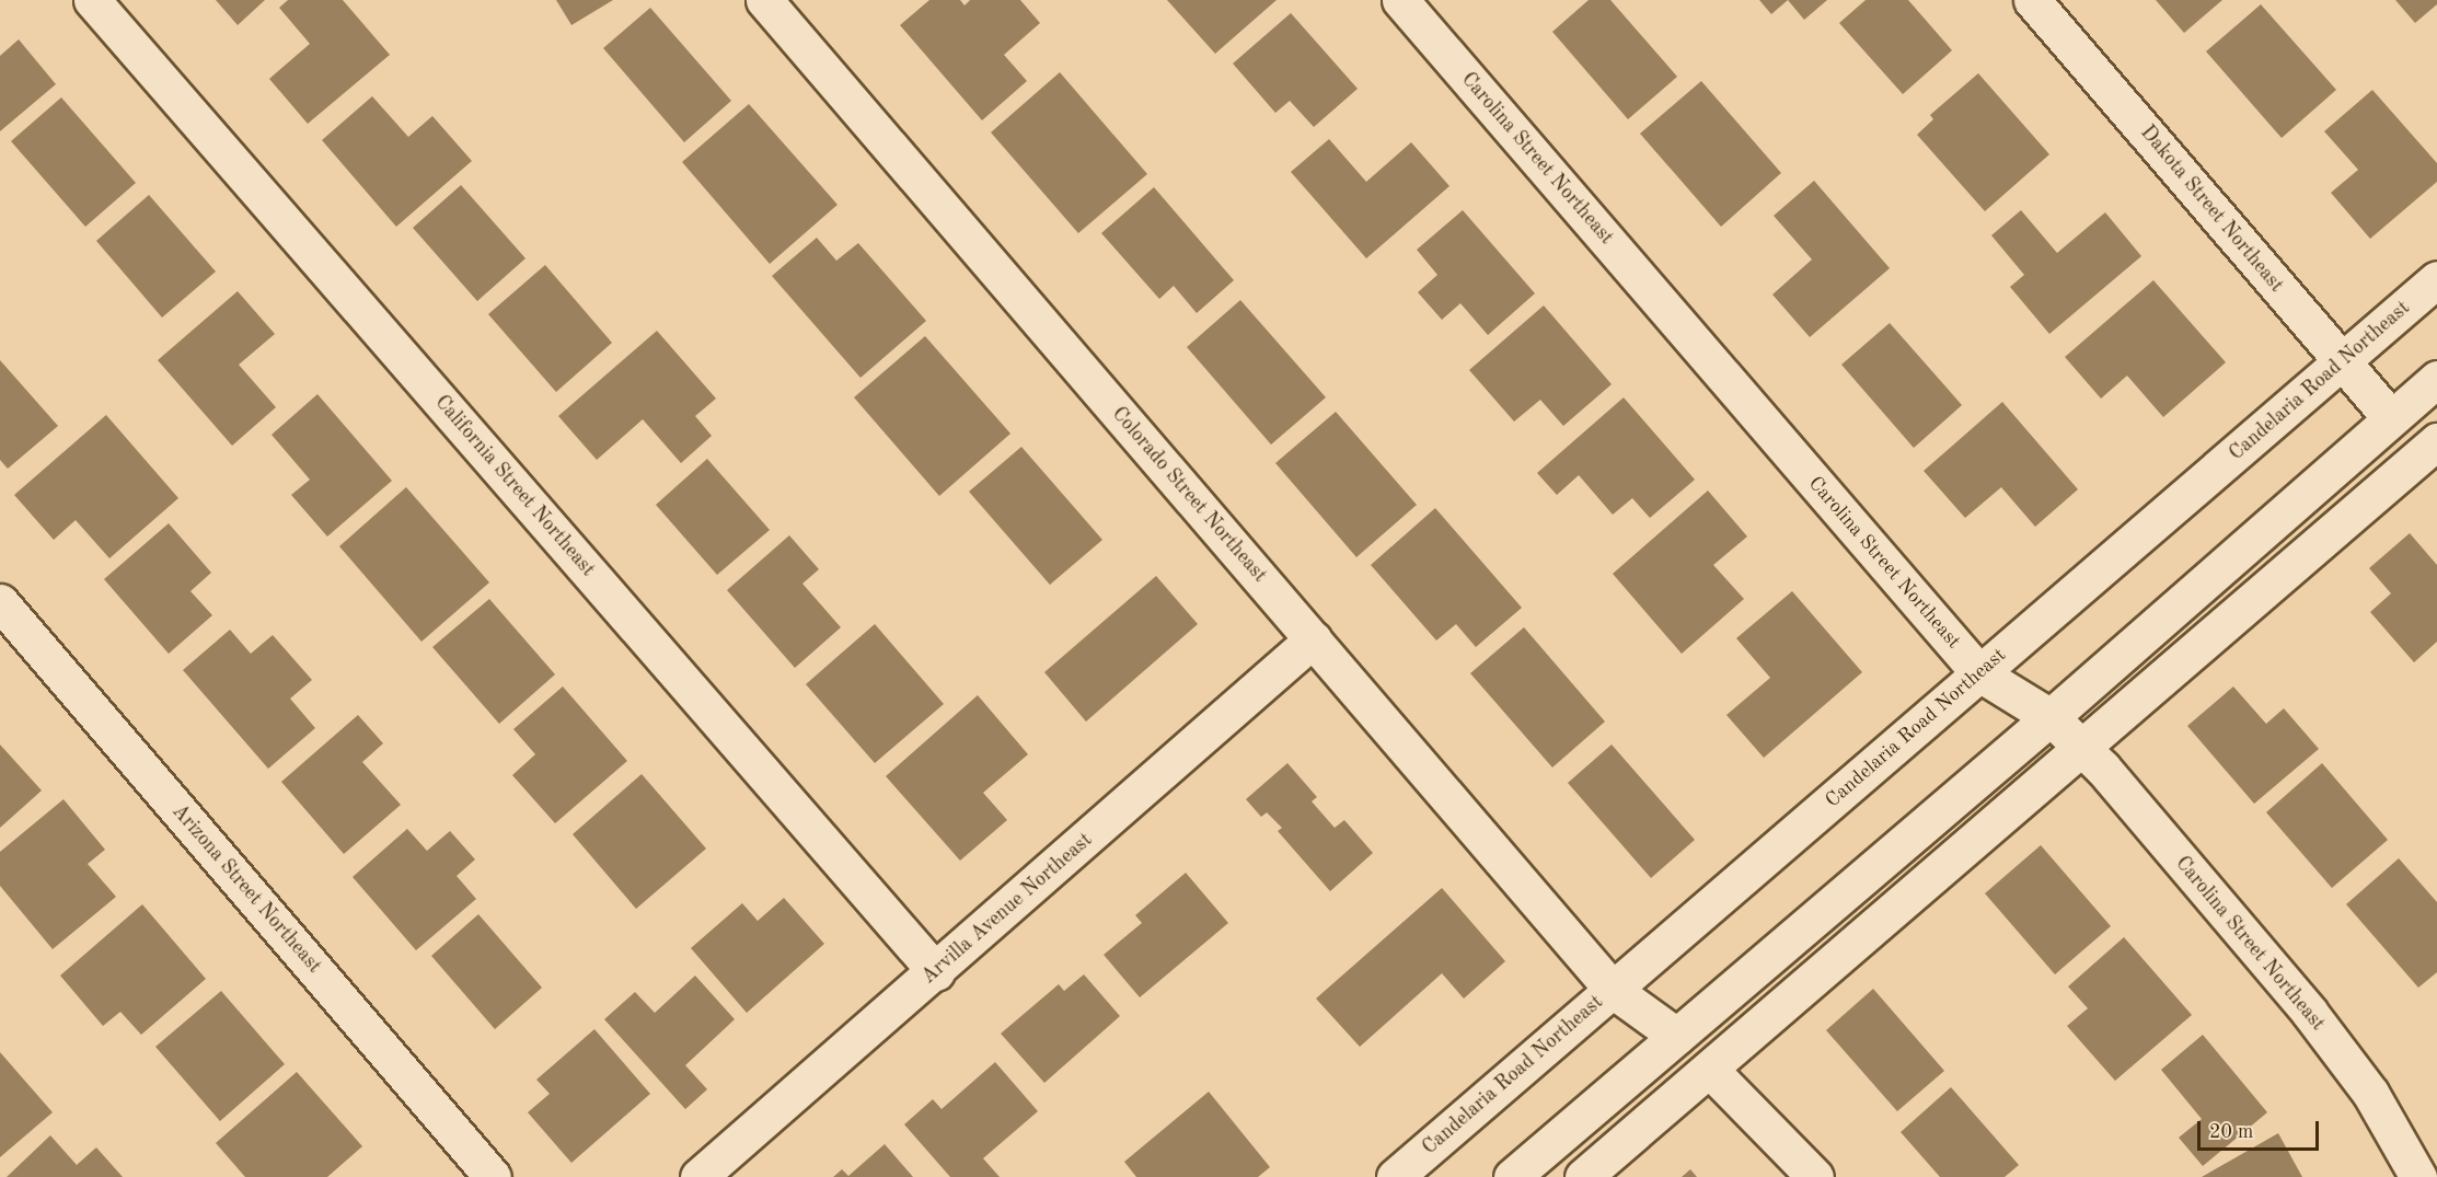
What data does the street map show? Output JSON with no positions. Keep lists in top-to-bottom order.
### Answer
{
  "streets": {
    "street": [
      "Carolina Street Northeast",
      "Dakota Street Northeast",
      "Candelaria Road Northeast",
      "California Street Northeast",
      "Colorado Street Northeast",
      "Arizona Street Northeast",
      "Arvilla Avenue Northeast"
    ]
  },
  "crossings": [
    ["Carolina Street Northeast", "Candelaria Road Northeast"],
    ["Dakota Street Northeast", "Candelaria Road Northeast"],
    ["Candelaria Road Northeast", "Colorado Street Northeast"],
    ["California Street Northeast", "Arvilla Avenue Northeast"],
    ["Colorado Street Northeast", "Arvilla Avenue Northeast"]
  ],
  "scale_bar": "20 m"
}
